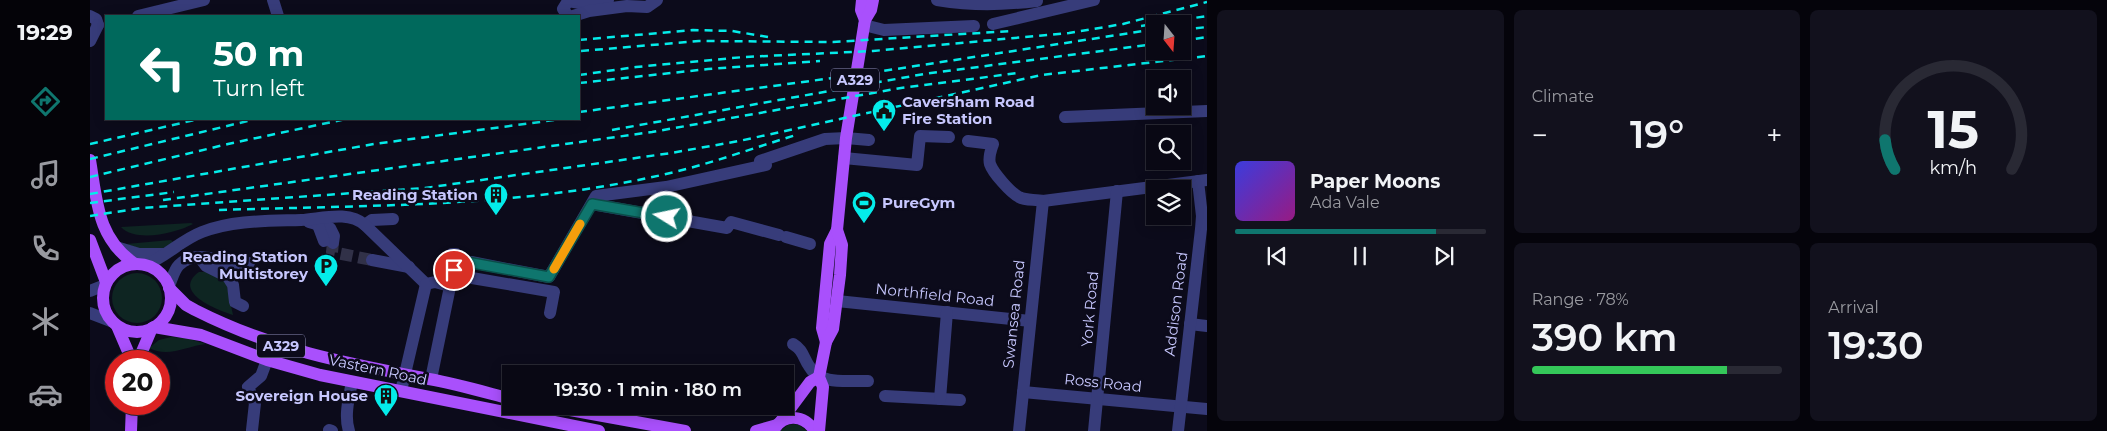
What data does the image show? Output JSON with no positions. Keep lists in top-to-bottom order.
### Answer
{
  "streets": {
    "main road": ["A329", "Vastern Road"],
    "street": [
      "Northfield Road",
      "Addison Road",
      "York Road",
      "Swansea Road",
      "Ross Road"
    ]
  },
  "crossings": [
    ["A329", "Northfield Road"],
    ["Northfield Road", "Swansea Road"],
    ["Addison Road", "Ross Road"],
    ["York Road", "Ross Road"],
    ["Swansea Road", "Ross Road"]
  ],
  "places": {
    "public building": ["Caversham Road Fire Station"],
    "building": ["Reading Station", "Sovereign House"],
    "sports": ["PureGym"],
    "parking": ["Reading Station Multistorey"]
  },
  "north": "bottom",
  "page": {
    "tabs": "19:29",
    "tile": [
      "Climate",
      ["Range · 78%", "390 km"],
      ["Arrival", "19:30"]
    ],
    "turn": ["50 m", "Turn left"],
    "heat": ["−", "19°", "+"],
    "song": ["Paper Moons", "Ada Vale"],
    "limit": "20",
    "trip": "19:30 · 1 min · 180 m",
    "gauge": ["15", "km/h"]
  }
}
